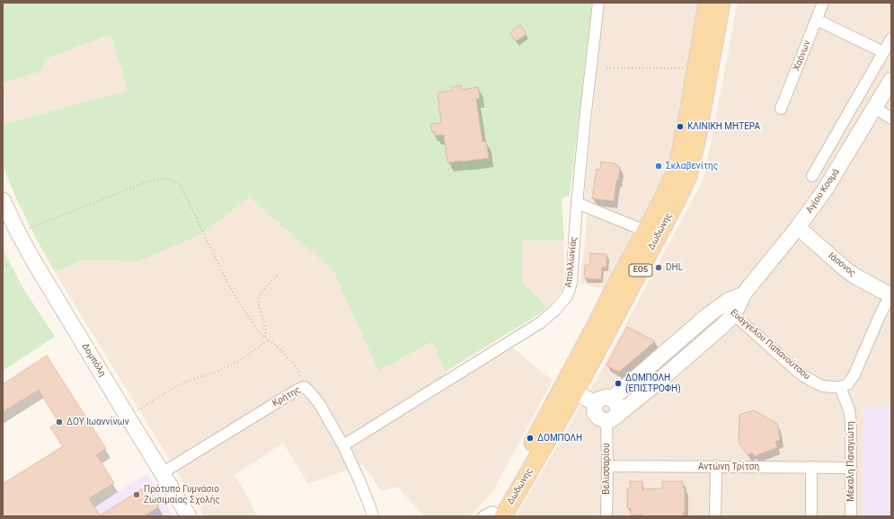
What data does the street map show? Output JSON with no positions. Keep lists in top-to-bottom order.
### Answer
{
  "streets": {
    "main road": ["Δωδώνης", "ΕΟ5"],
    "street": [
      "Χαόνων",
      "Αγίου Κοσμά",
      "Απολλωνίας",
      "Ιάσονος",
      "Ευάγγελου Παπανούτσου",
      "Δομπόλη",
      "Κρήτης",
      "Μέκαλη Παναγιώτη",
      "Αντώνη Τρίτση",
      "Βελισσαρίου"
    ]
  },
  "crossings": [
    ["Αγίου Κοσμά", "Ιάσονος"],
    ["Αγίου Κοσμά", "Ευάγγελου Παπανούτσου"],
    ["Αγίου Κοσμά", "Βελισσαρίου"],
    ["Απολλωνίας", "Κρήτης"],
    ["Ευάγγελου Παπανούτσου", "Μέκαλη Παναγιώτη"],
    ["Δομπόλη", "Κρήτης"],
    ["Μέκαλη Παναγιώτη", "Αντώνη Τρίτση"],
    ["Αντώνη Τρίτση", "Βελισσαρίου"]
  ],
  "places": [
    "ΚΛΙΝΙΚΗ ΜΗΤΕΡΑ",
    "Σκλαβενίτης",
    "DHL",
    "ΔΟΜΠΟΛΗ (ΕΠΙΣΤΡΟΦΗ)",
    "ΔΟΥ Ιωαννίνων",
    "ΔΟΜΠΟΛΗ",
    "Πρότυπο Γυμνάσιο Ζωσιμαίας Σχολής"
  ]
}
